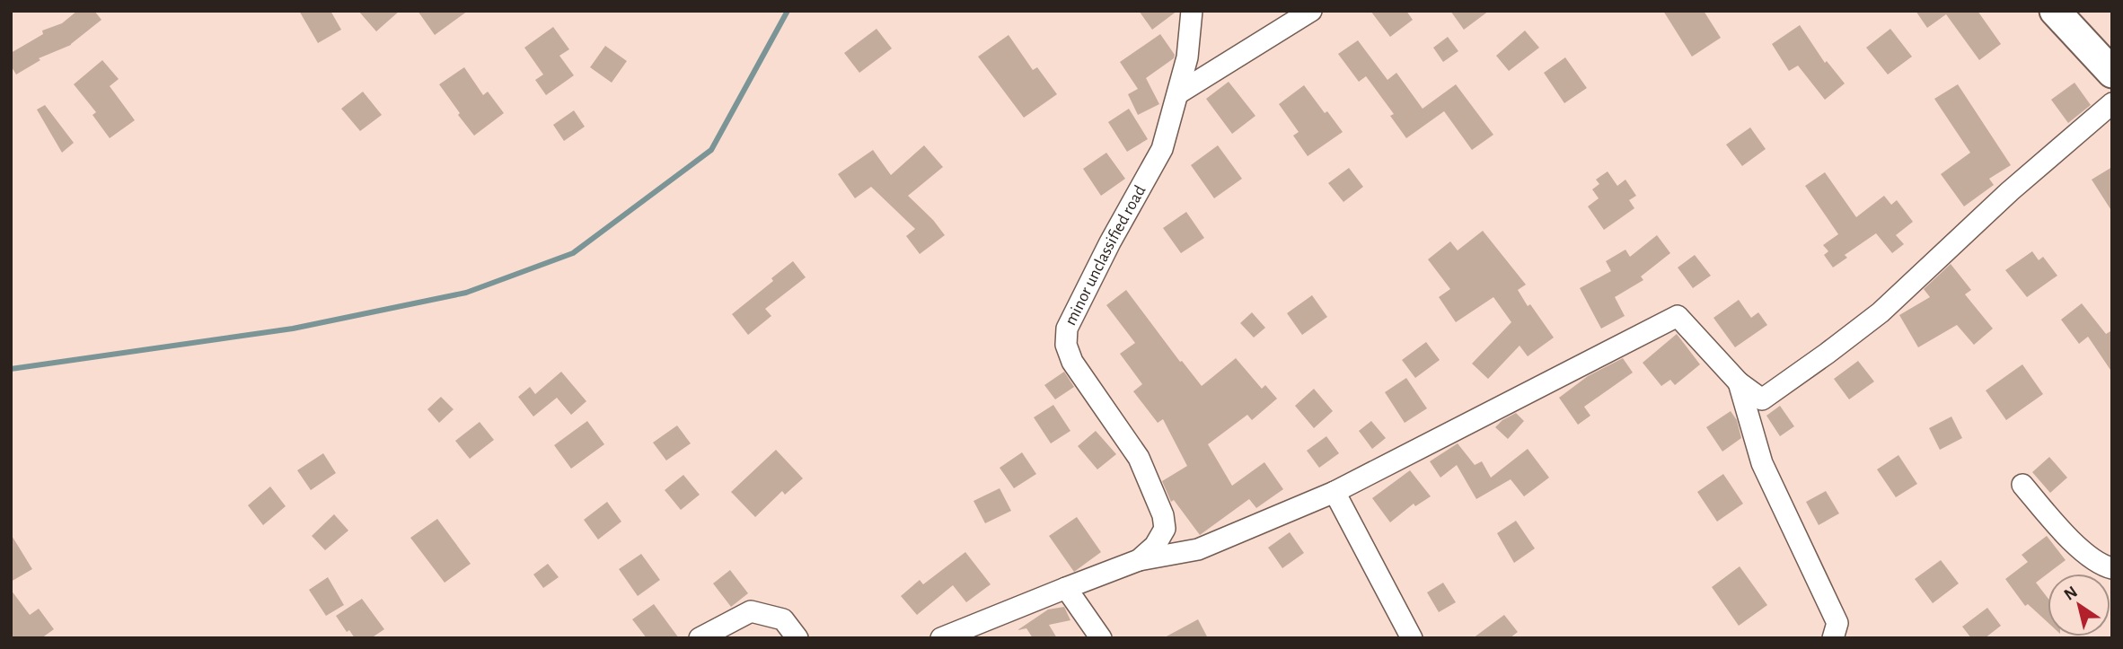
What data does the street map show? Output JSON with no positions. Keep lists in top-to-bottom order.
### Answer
{
  "streets": {
    "street": ["minor unclassified road"]
  },
  "north": "top left"
}
